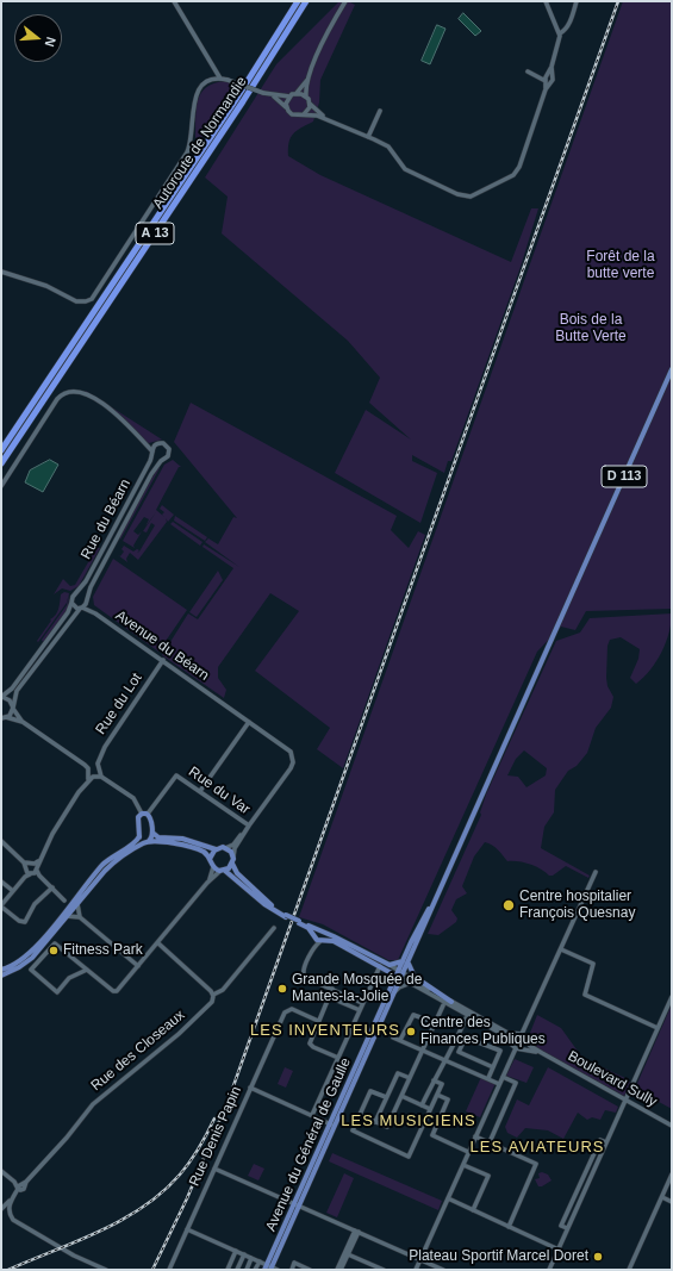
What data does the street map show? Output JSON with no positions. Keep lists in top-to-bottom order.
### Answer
{
  "streets": {
    "highway": ["Autoroute de Normandie", "A 13"],
    "main road": ["D 113", "Avenue du Général de Gaulle"],
    "street": [
      "Rue du Béarn",
      "Avenue du Béarn",
      "Rue du Lot",
      "Rue du Var",
      "Rue des Closeaux",
      "Boulevard Sully",
      "Rue Denis Papin"
    ]
  },
  "crossings": [
    ["D 113", "Avenue du Général de Gaulle"],
    ["Rue du Béarn", "Avenue du Béarn"],
    ["Avenue du Béarn", "Rue du Lot"],
    ["Avenue du Béarn", "Rue du Var"]
  ],
  "districts": ["LES INVENTEURS", "LES MUSICIENS", "LES AVIATEURS"],
  "parks": ["Forêt de la butte verte", "Bois de la Butte Verte"],
  "places": [
    "Centre hospitalier François Quesnay",
    "Fitness Park",
    "Grande Mosquée de Mantes-la-Jolie",
    "Centre des Finances Publiques",
    "Plateau Sportif Marcel Doret"
  ],
  "north": "right"
}
